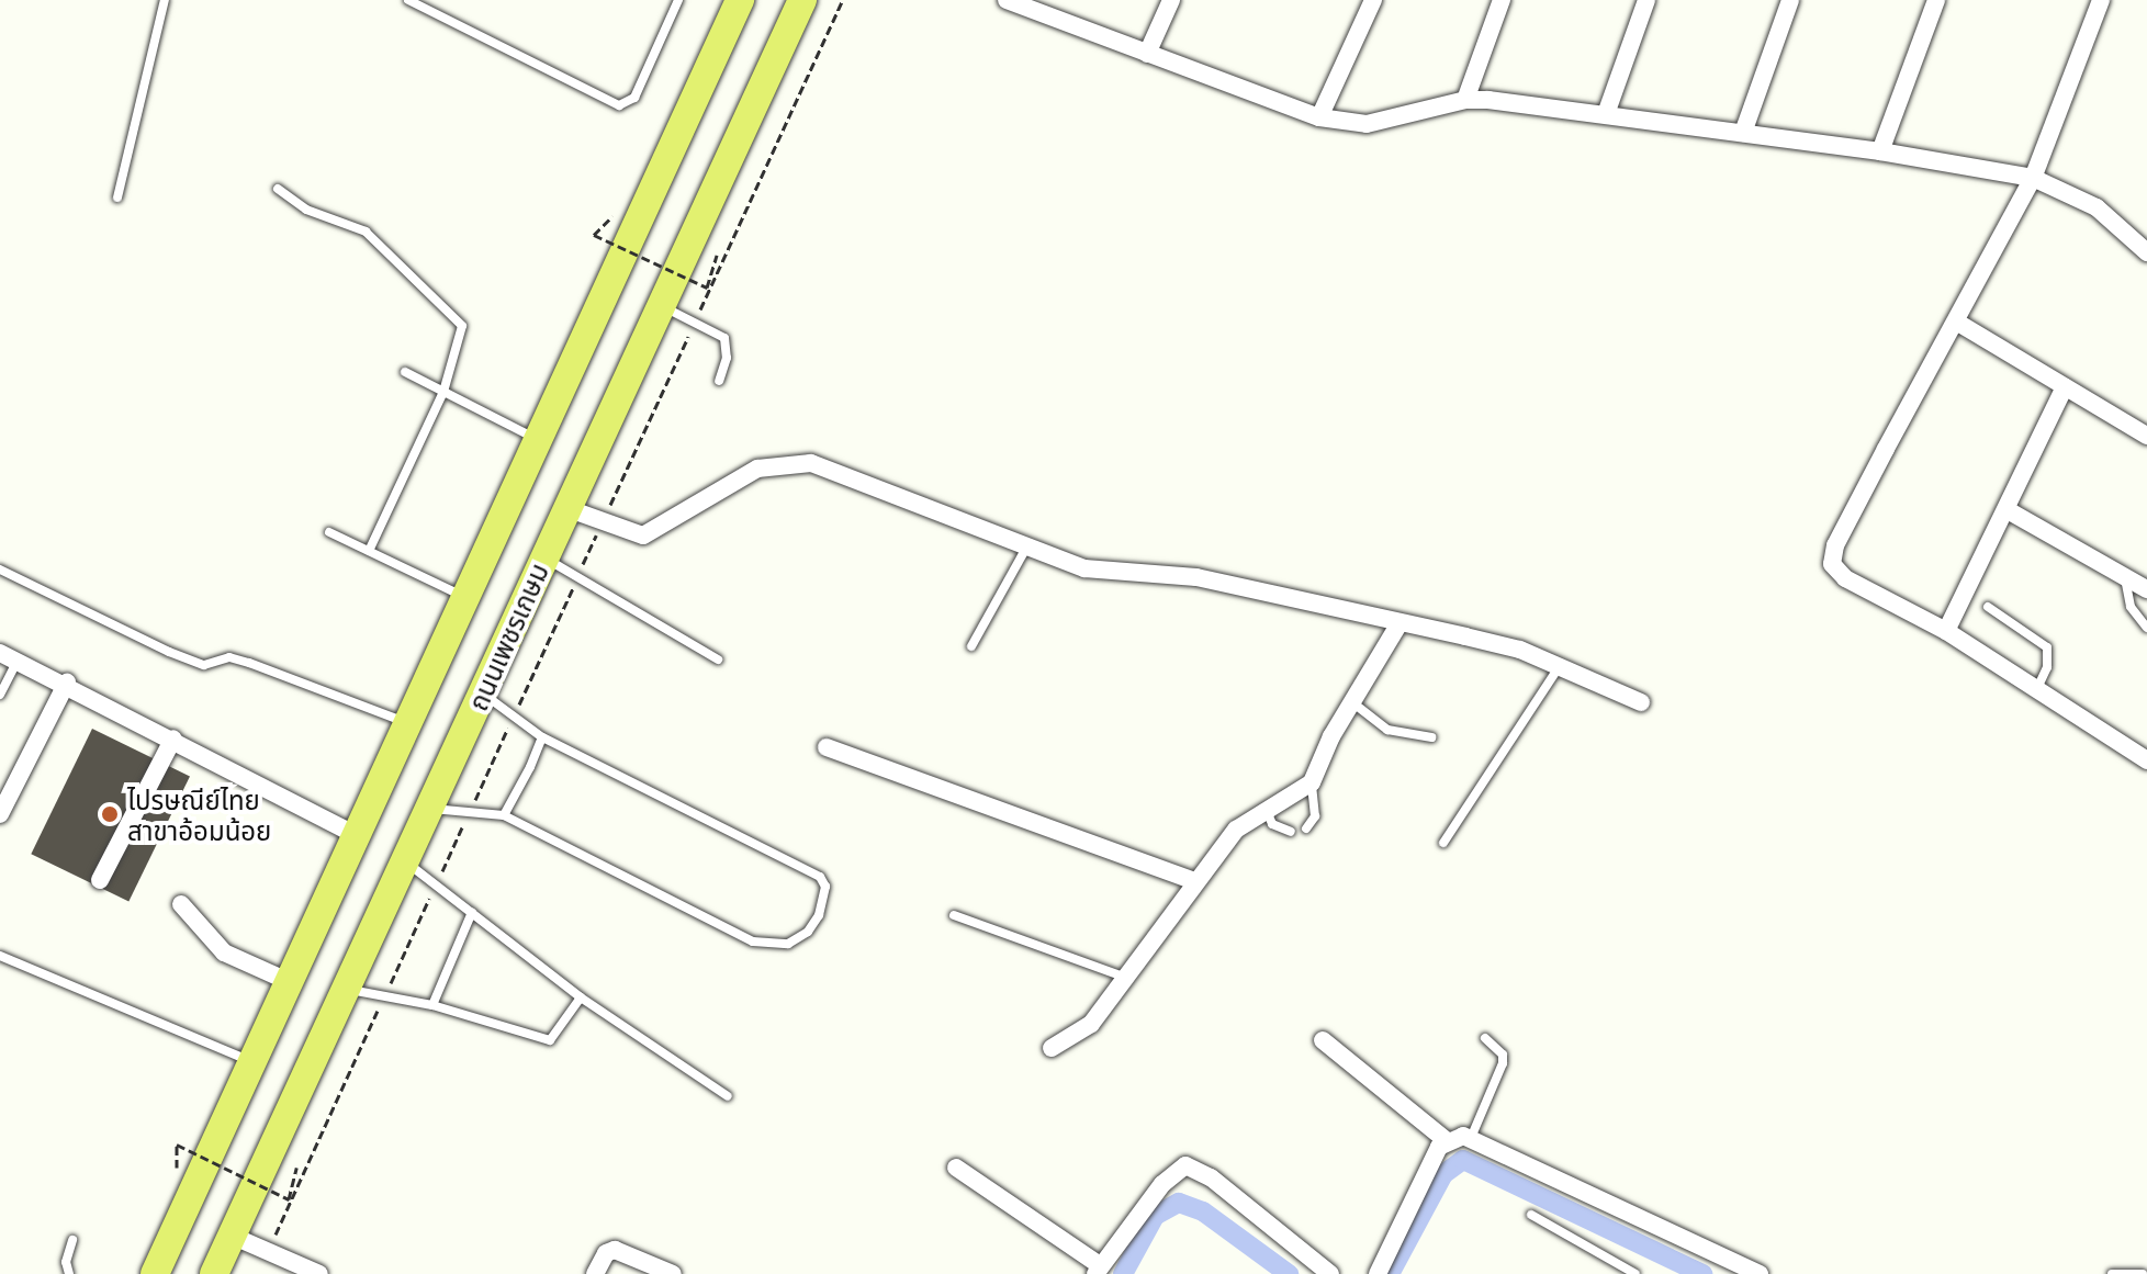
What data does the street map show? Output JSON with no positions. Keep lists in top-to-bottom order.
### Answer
{
  "streets": {
    "main road": ["ถนนเพชรเกษม"]
  },
  "places": ["ไปรษณีย์ไทย สาขาอ้อมน้อย"]
}
